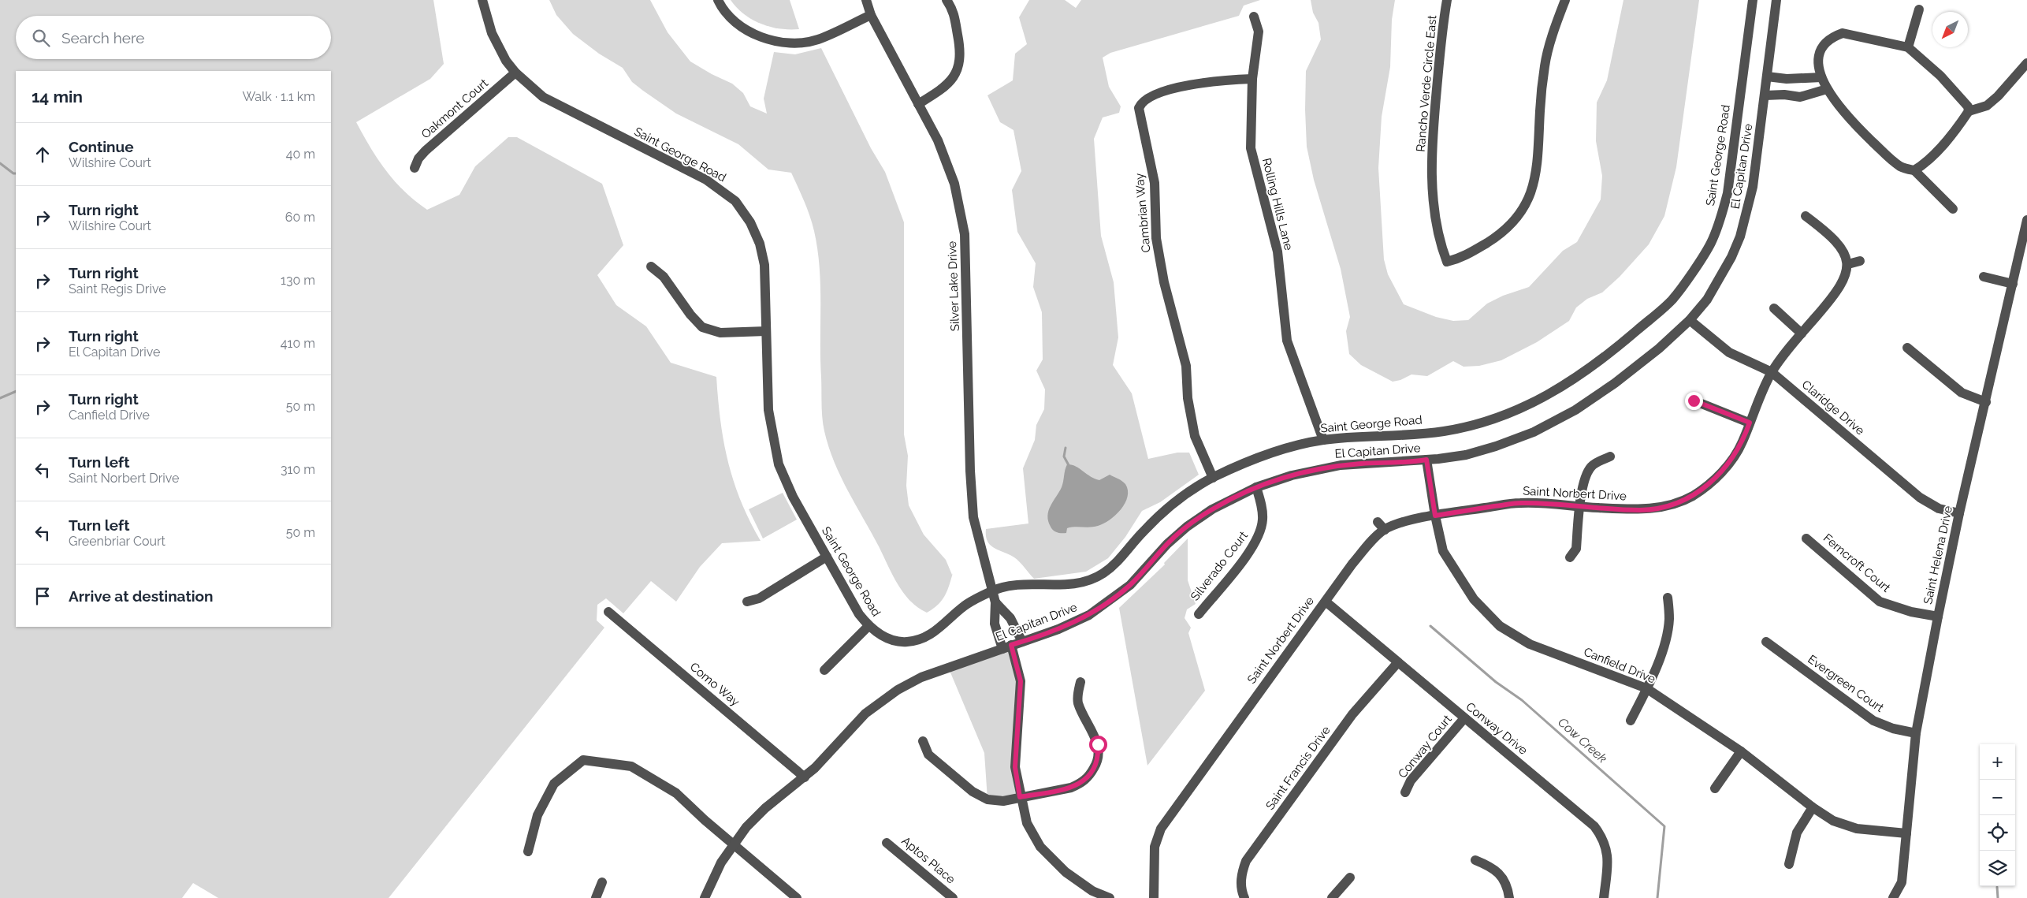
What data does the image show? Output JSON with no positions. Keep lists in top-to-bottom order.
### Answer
{
  "streets": {
    "street": [
      "Rancho Verde Circle East",
      "Oakmont Court",
      "Saint George Road",
      "El Capitan Drive",
      "Rolling Hills Lane",
      "Cambrian Way",
      "Silver Lake Drive",
      "Claridge Drive",
      "Saint Norbert Drive",
      "Saint Helena Drive",
      "Ferncroft Court",
      "Silverado Court",
      "Canfield Drive",
      "Evergreen Court",
      "Como Way",
      "Conway Drive",
      "Conway Court",
      "Saint Francis Drive",
      "Aptos Place"
    ]
  },
  "crossings": [
    ["Oakmont Court", "Saint George Road"],
    ["Saint George Road", "Rolling Hills Lane"],
    ["Saint George Road", "Cambrian Way"],
    ["Saint George Road", "Silver Lake Drive"],
    ["El Capitan Drive", "Claridge Drive"],
    ["El Capitan Drive", "Silverado Court"],
    ["El Capitan Drive", "Canfield Drive"],
    ["El Capitan Drive", "Como Way"],
    ["Rolling Hills Lane", "Cambrian Way"],
    ["Claridge Drive", "Saint Norbert Drive"],
    ["Claridge Drive", "Saint Helena Drive"],
    ["Saint Norbert Drive", "Canfield Drive"],
    ["Saint Norbert Drive", "Conway Drive"],
    ["Saint Helena Drive", "Ferncroft Court"],
    ["Saint Helena Drive", "Canfield Drive"],
    ["Saint Helena Drive", "Evergreen Court"],
    ["Conway Drive", "Conway Court"],
    ["Conway Drive", "Saint Francis Drive"]
  ],
  "water": ["Cow Creek"],
  "north": "bottom left",
  "page": {
    "search": "Search here",
    "heading": ["14 min", "Walk · 1.1 km"],
    "list": [
      ["Continue", "Wilshire Court", "40 m"],
      ["Turn right", "Wilshire Court", "60 m"],
      ["Turn right", "Saint Regis Drive", "130 m"],
      ["Turn right", "El Capitan Drive", "410 m"],
      ["Turn right", "Canfield Drive", "50 m"],
      ["Turn left", "Saint Norbert Drive", "310 m"],
      ["Turn left", "Greenbriar Court", "50 m"],
      "Arrive at destination"
    ],
    "map_buttons": ["+", "−"]
  }
}
